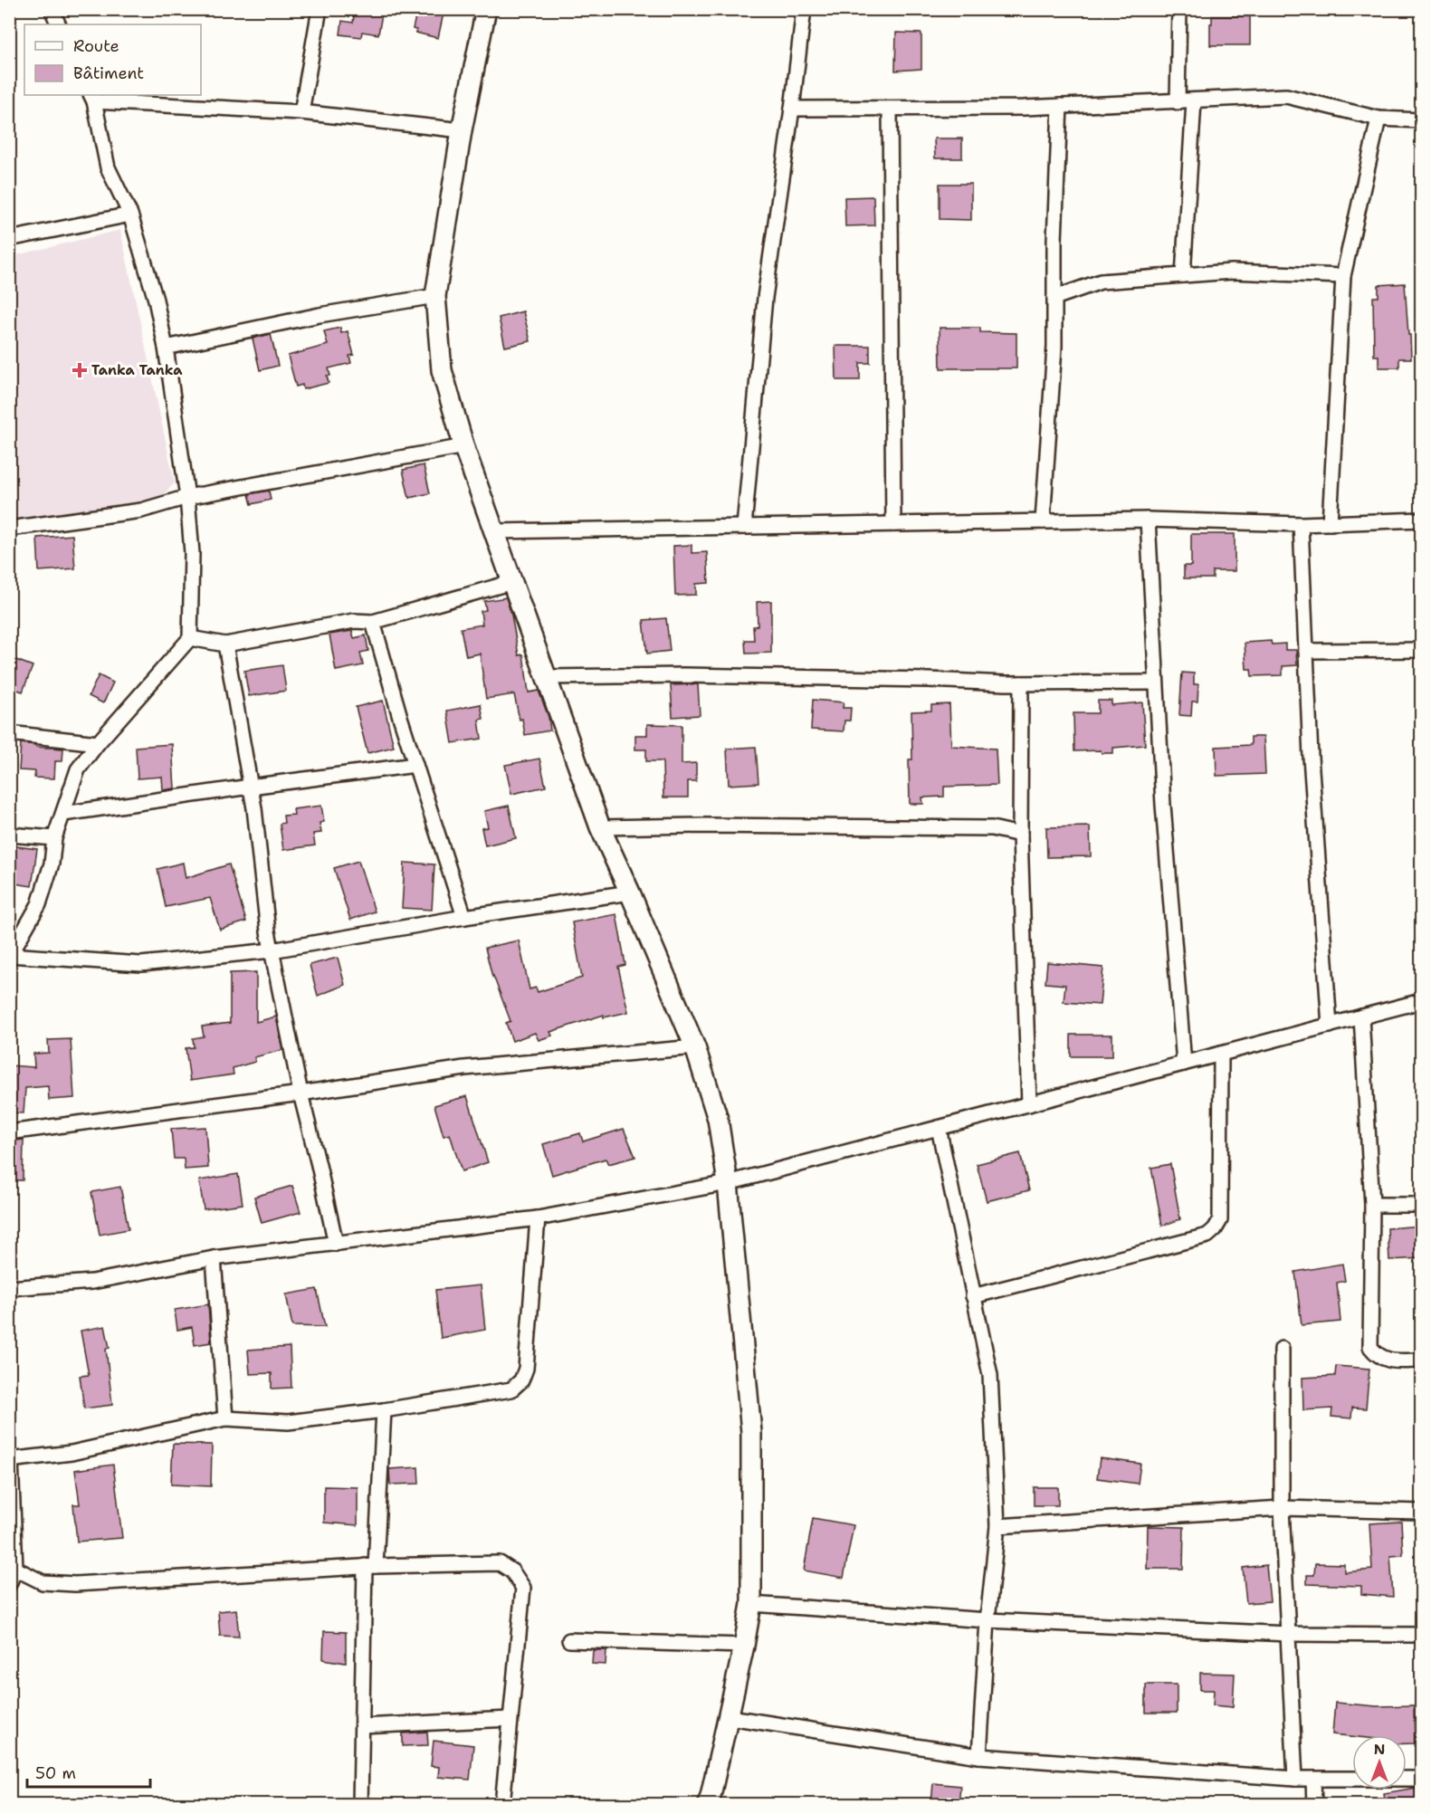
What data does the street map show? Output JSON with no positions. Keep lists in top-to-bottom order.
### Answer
{
  "places": {
    "health": ["Tanka Tanka"]
  },
  "legend": ["Route", "Bâtiment"],
  "scale_bar": "50 m",
  "north": "top"
}
